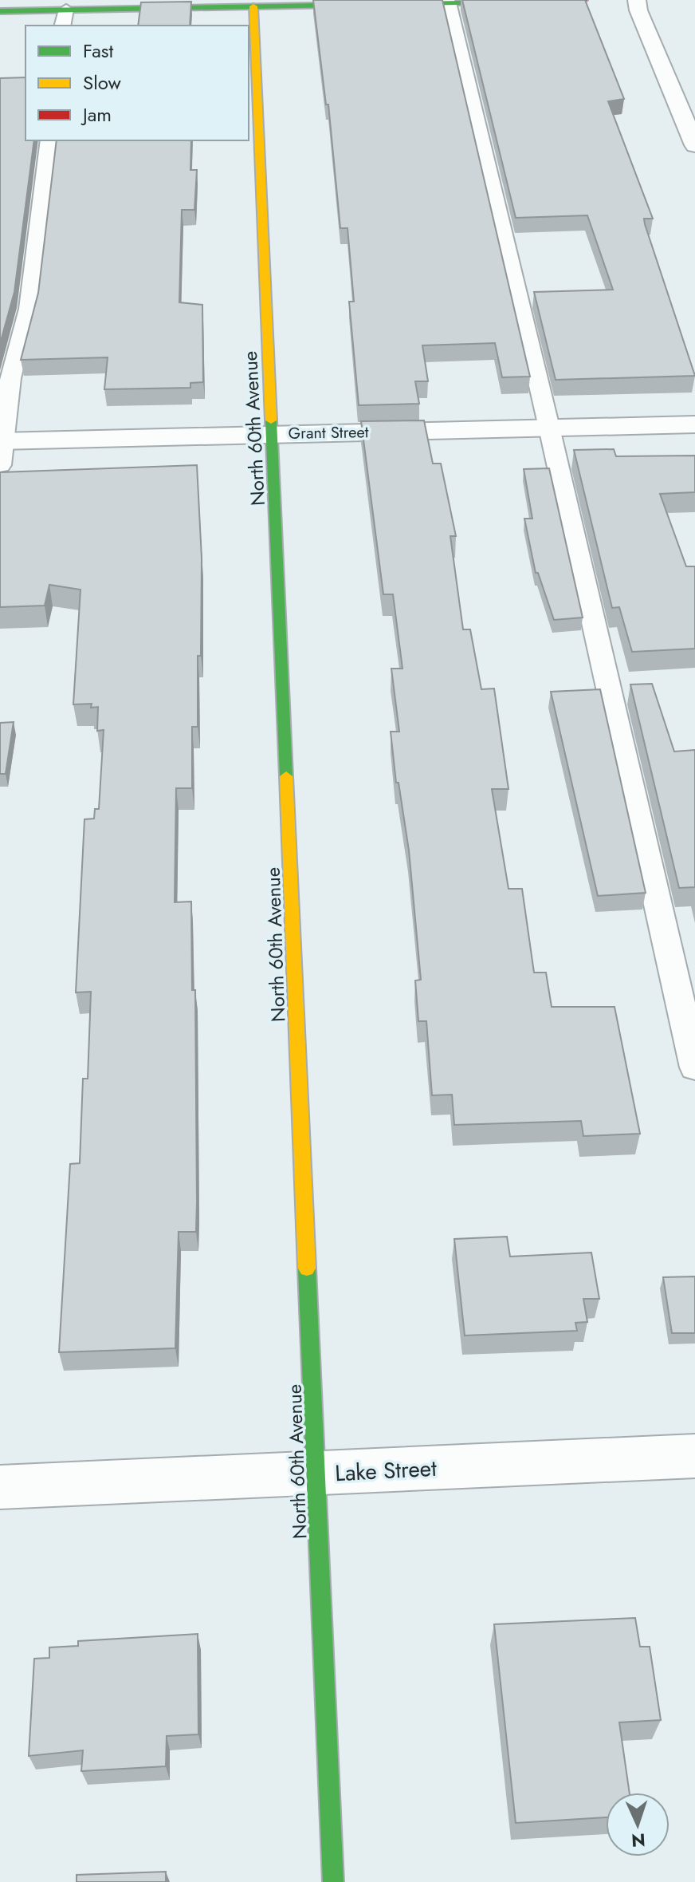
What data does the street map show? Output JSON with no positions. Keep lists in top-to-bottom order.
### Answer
{
  "streets": {
    "street": ["North 60th Avenue", "Grant Street", "Lake Street"]
  },
  "crossings": [
    ["North 60th Avenue", "Grant Street"],
    ["North 60th Avenue", "Lake Street"]
  ],
  "legend": ["Fast", "Slow", "Jam"],
  "north": "bottom"
}
